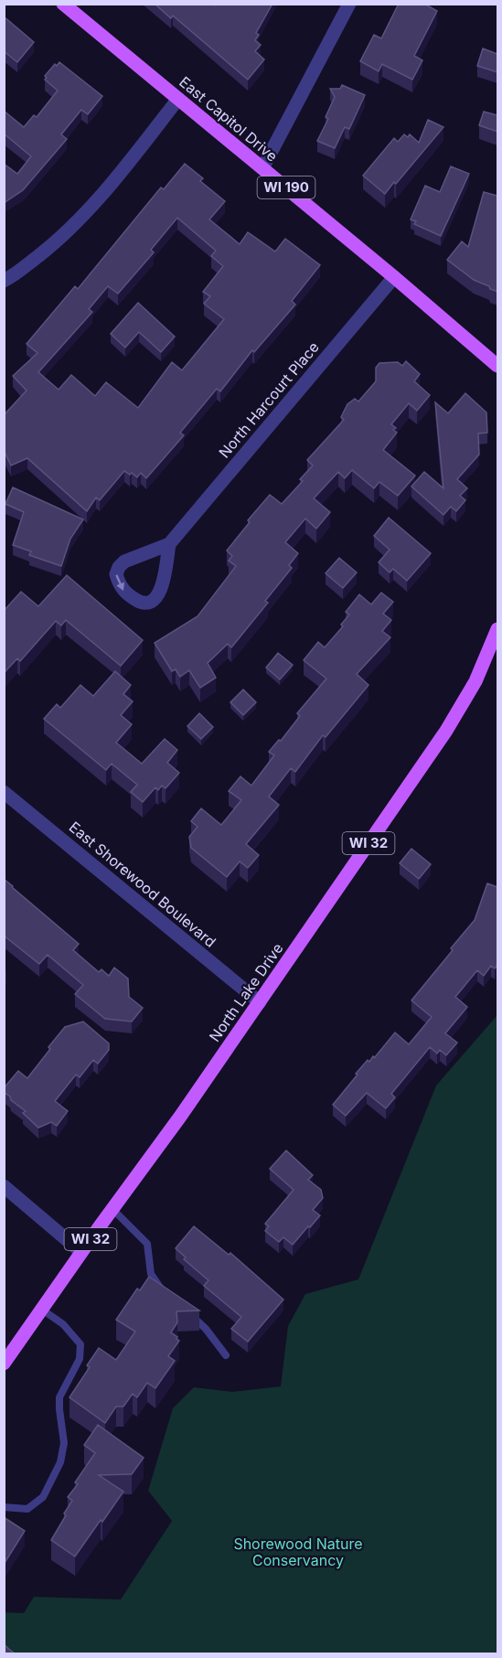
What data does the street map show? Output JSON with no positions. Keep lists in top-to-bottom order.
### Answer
{
  "streets": {
    "main road": [
      "East Capitol Drive",
      "WI 190",
      "WI 32",
      "North Lake Drive"
    ],
    "street": ["North Harcourt Place", "East Shorewood Boulevard"]
  },
  "crossings": [
    ["East Capitol Drive", "North Harcourt Place"],
    ["East Shorewood Boulevard", "North Lake Drive"]
  ],
  "parks": ["Shorewood Nature Conservancy"]
}
